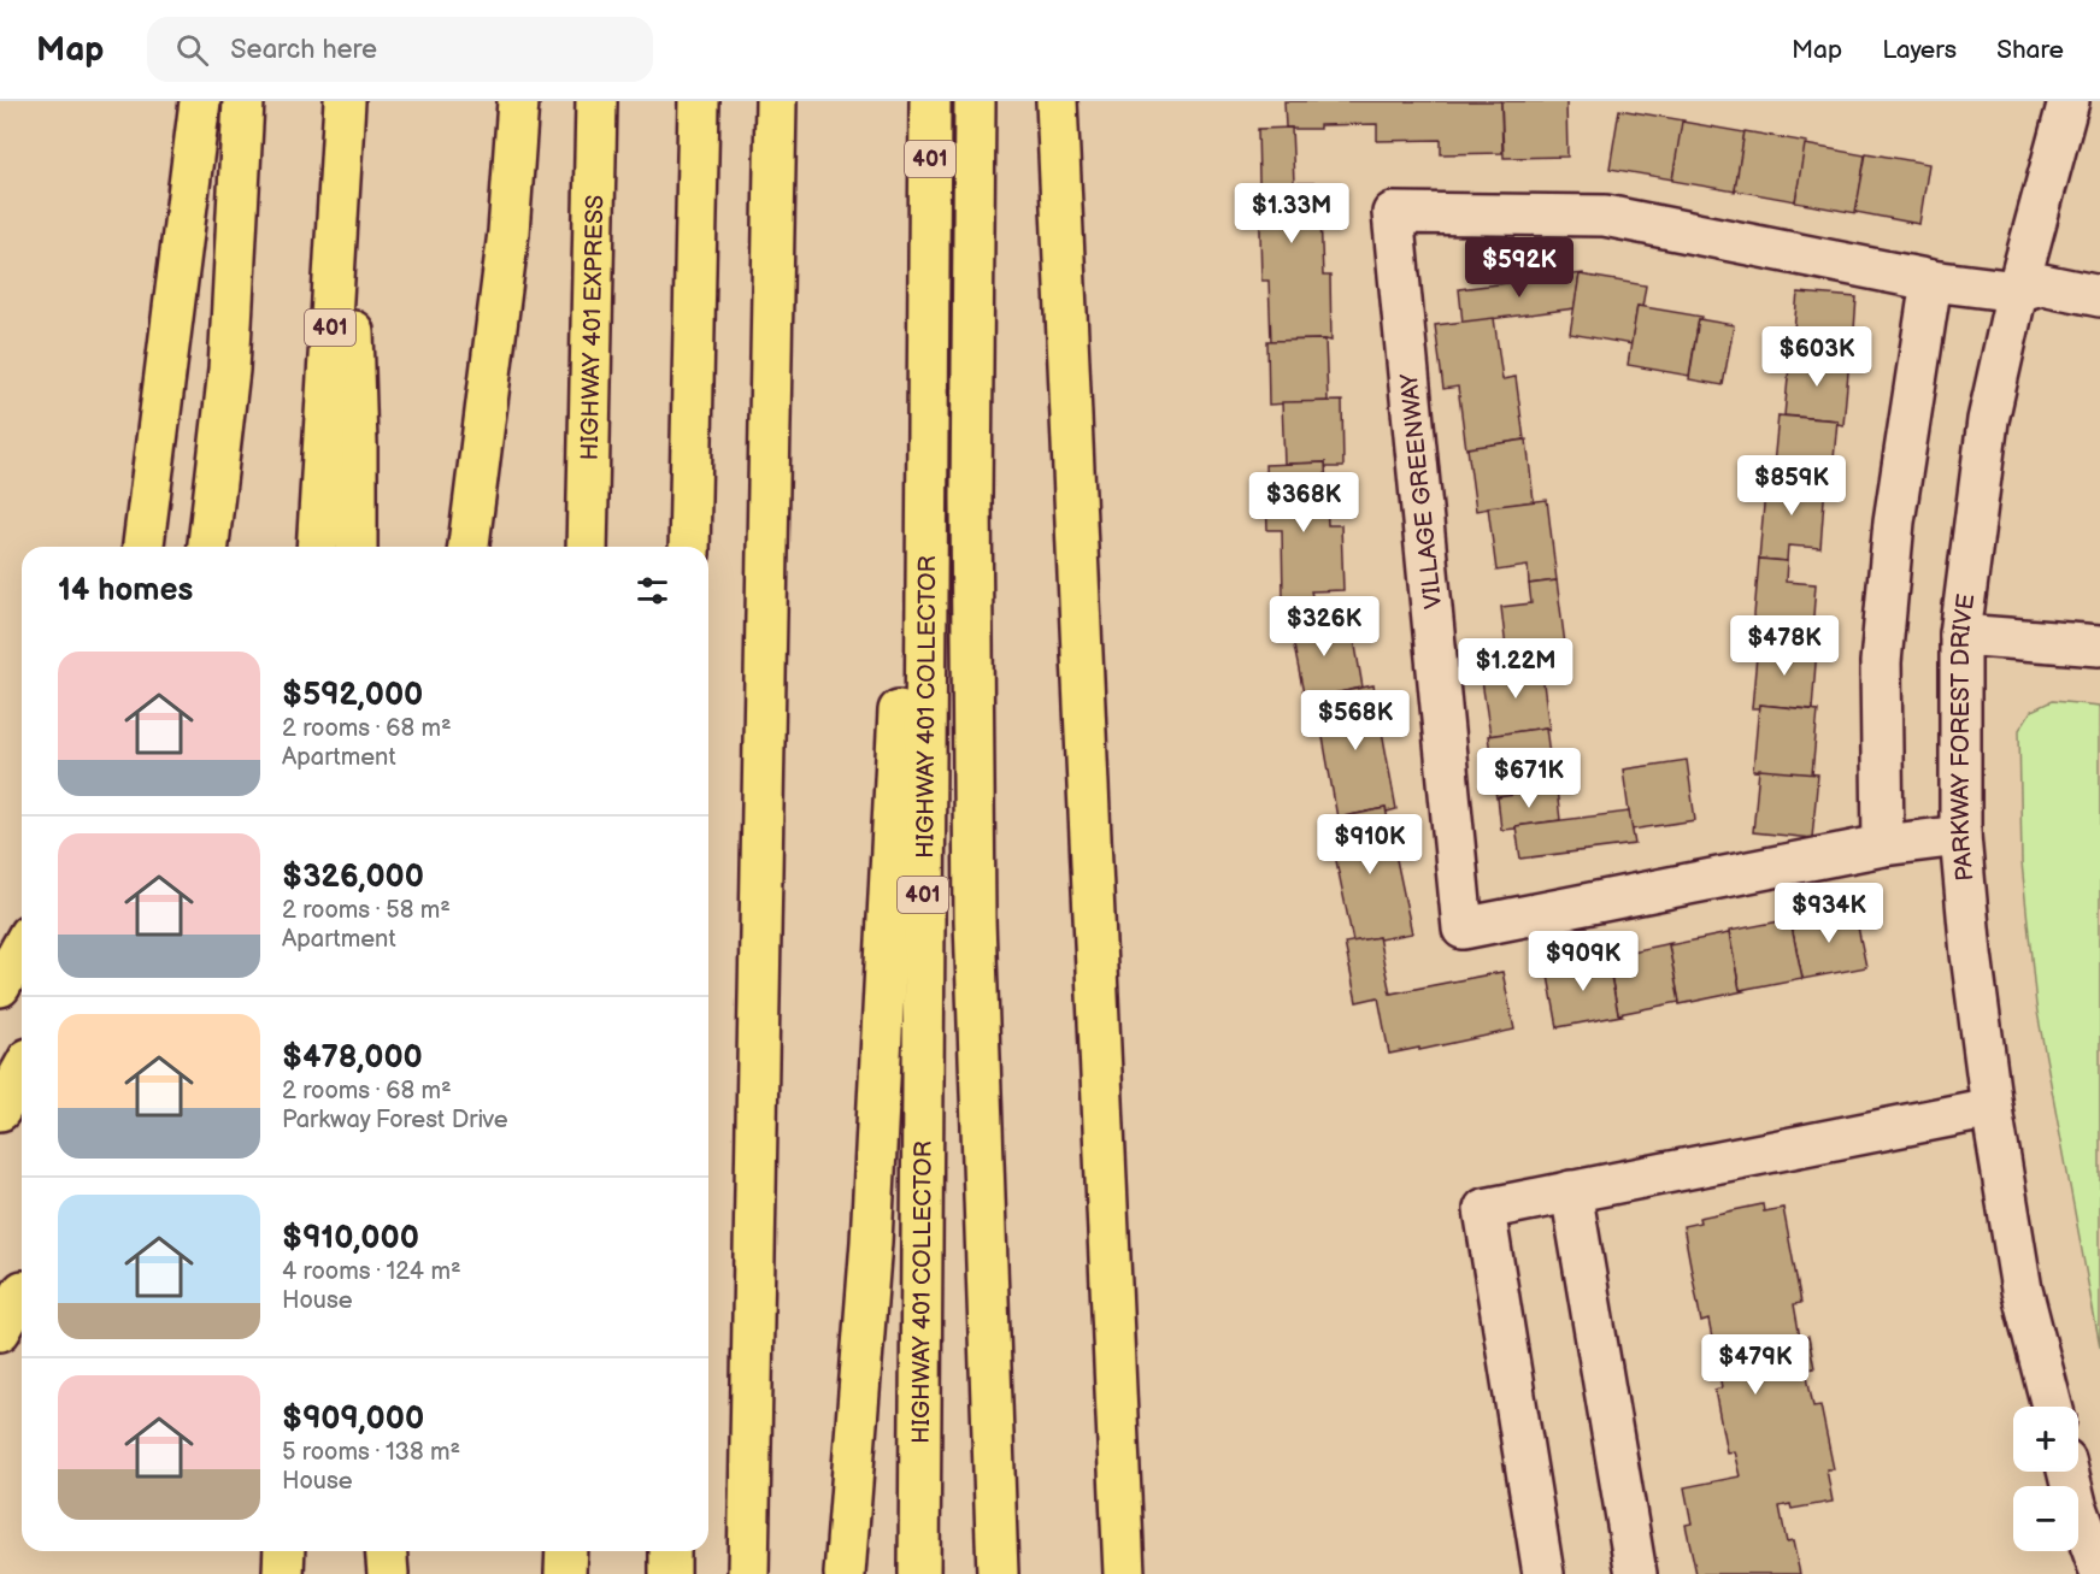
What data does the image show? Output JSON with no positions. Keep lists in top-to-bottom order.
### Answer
{
  "streets": {
    "highway": ["401", "HIGHWAY 401 EXPRESS", "HIGHWAY 401 COLLECTOR"],
    "street": ["VILLAGE GREENWAY", "PARKWAY FOREST DRIVE"]
  },
  "crossings": [
    ["VILLAGE GREENWAY", "PARKWAY FOREST DRIVE"]
  ],
  "page": {
    "header": "Map",
    "search": "Search here",
    "nav": ["Map", "Layers", "Share"],
    "price": [
      "$1.33M",
      "$592K",
      "$603K",
      "$859K",
      "$368K",
      "$326K",
      "$478K",
      "$1.22M",
      "$568K",
      "$671K",
      "$910K",
      "$934K",
      "$909K",
      "$479K"
    ],
    "heading": "14 homes",
    "list": [
      {
        "name": "$592,000",
        "note": "2 rooms · 68 m² · Apartment"
      },
      {
        "name": "$326,000",
        "note": "2 rooms · 58 m² · Apartment"
      },
      {
        "name": "$478,000",
        "note": "2 rooms · 68 m² · Parkway Forest Drive"
      },
      {
        "name": "$910,000",
        "note": "4 rooms · 124 m² · House"
      },
      {
        "name": "$909,000",
        "note": "5 rooms · 138 m² · House"
      }
    ],
    "map_buttons": ["+", "−"]
  }
}
